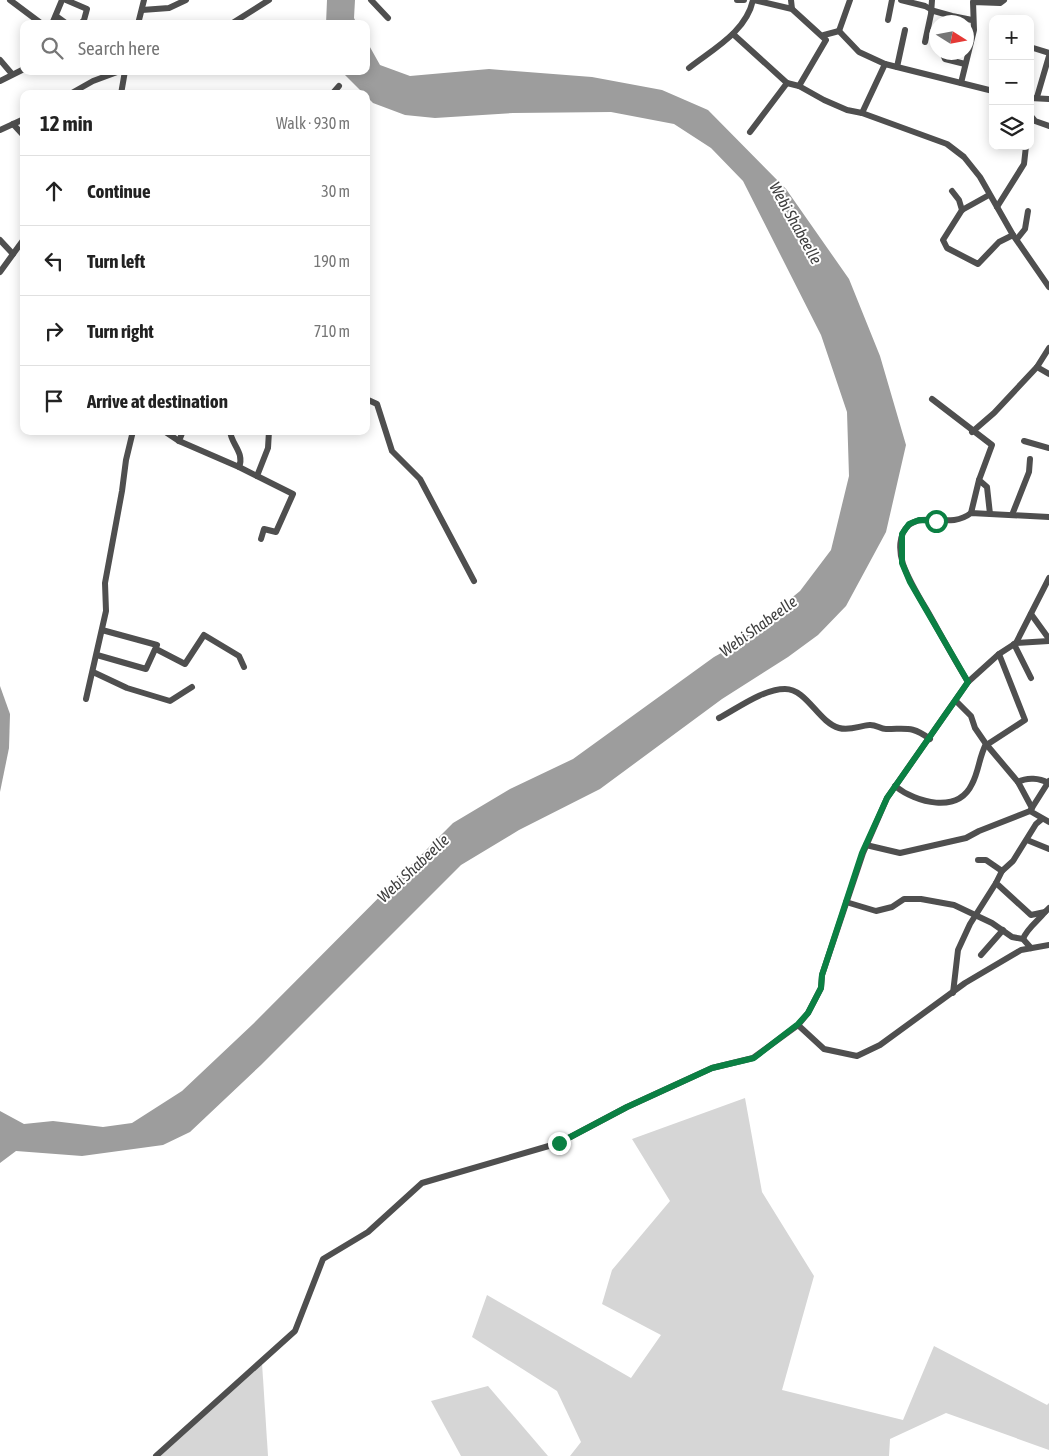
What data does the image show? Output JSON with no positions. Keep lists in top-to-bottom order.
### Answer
{
  "water": ["Webi Shabeelle"],
  "north": "right",
  "page": {
    "map_buttons": ["+", "−"],
    "search": "Search here",
    "heading": ["12 min", "Walk · 930 m"],
    "list": [
      ["Continue", "30 m"],
      ["Turn left", "190 m"],
      ["Turn right", "710 m"],
      "Arrive at destination"
    ]
  }
}
